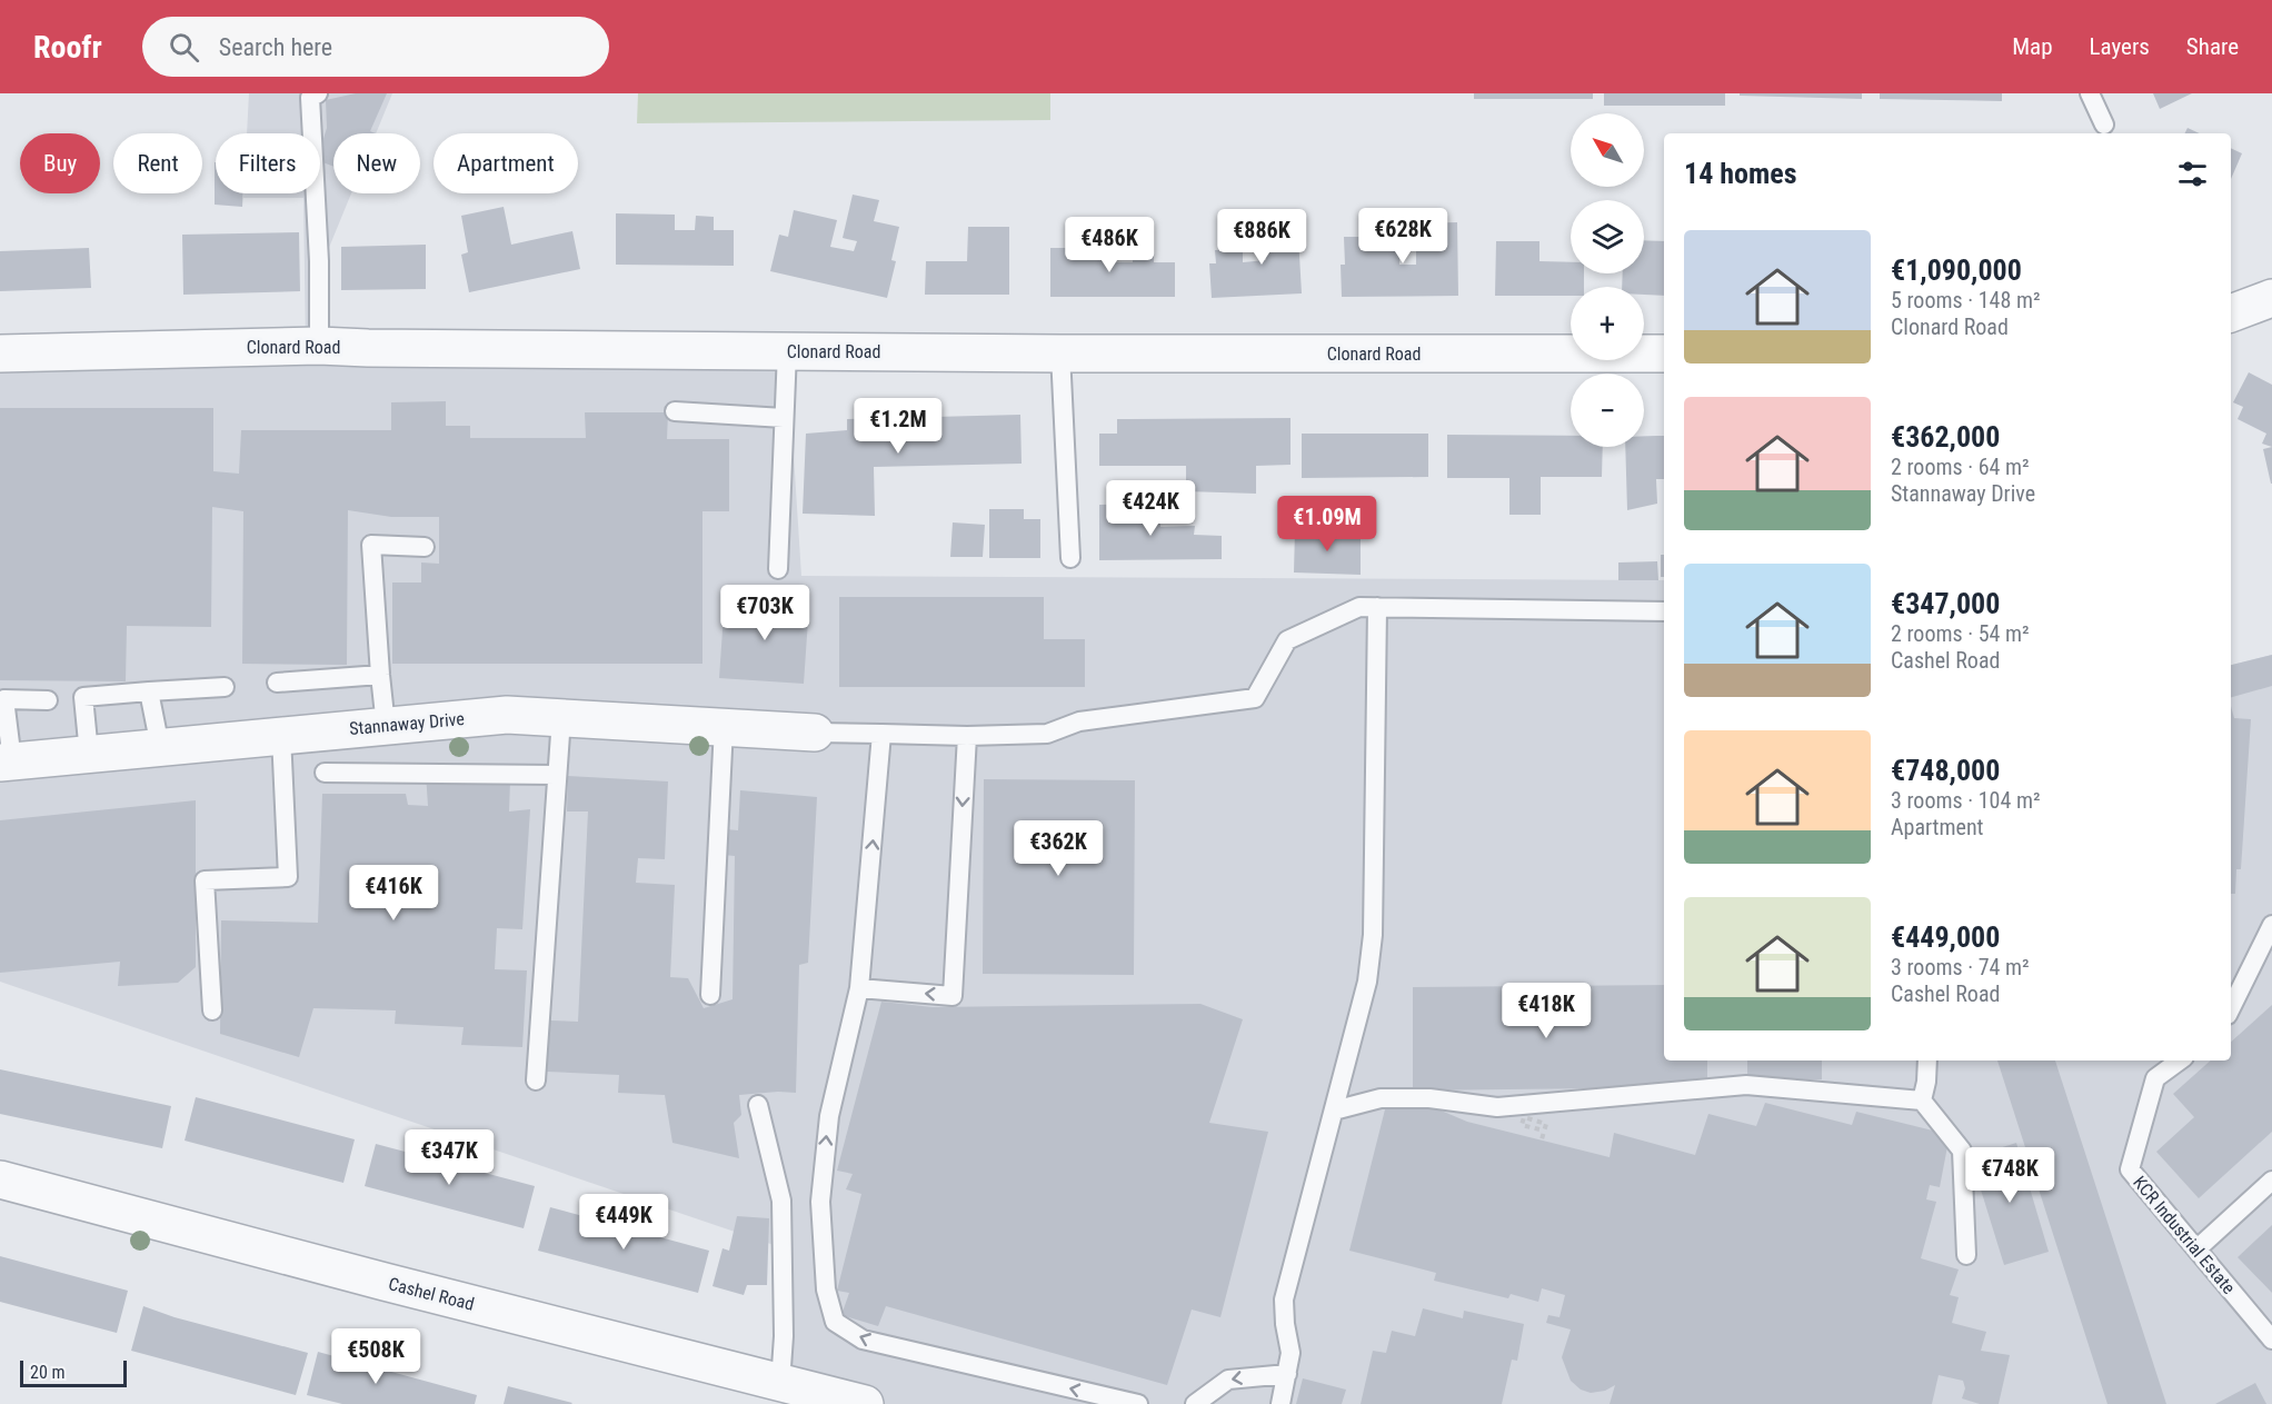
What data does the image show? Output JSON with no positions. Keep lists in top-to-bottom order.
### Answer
{
  "streets": {
    "street": ["Clonard Road", "Stannaway Drive", "Cashel Road"],
    "lane": ["KCR Industrial Estate"]
  },
  "scale_bar": "20 m",
  "north": "top left",
  "page": {
    "header": "Roofr",
    "search": "Search here",
    "nav": ["Map", "Layers", "Share"],
    "map_buttons": ["+", "−"],
    "chip": [
      "Buy",
      "Rent",
      "Filters",
      "New",
      "Apartment"
    ],
    "heading": "14 homes",
    "price": [
      "€628K",
      "€886K",
      "€486K",
      "€1.2M",
      "€424K",
      "€1.09M",
      "€703K",
      "€362K",
      "€416K",
      "€418K",
      "€347K",
      "€748K",
      "€449K",
      "€508K"
    ],
    "list": [
      {
        "name": "€1,090,000",
        "note": "5 rooms · 148 m² · Clonard Road"
      },
      {
        "name": "€362,000",
        "note": "2 rooms · 64 m² · Stannaway Drive"
      },
      {
        "name": "€347,000",
        "note": "2 rooms · 54 m² · Cashel Road"
      },
      {
        "name": "€748,000",
        "note": "3 rooms · 104 m² · Apartment"
      },
      {
        "name": "€449,000",
        "note": "3 rooms · 74 m² · Cashel Road"
      }
    ],
    "scale": "20 m"
  }
}
